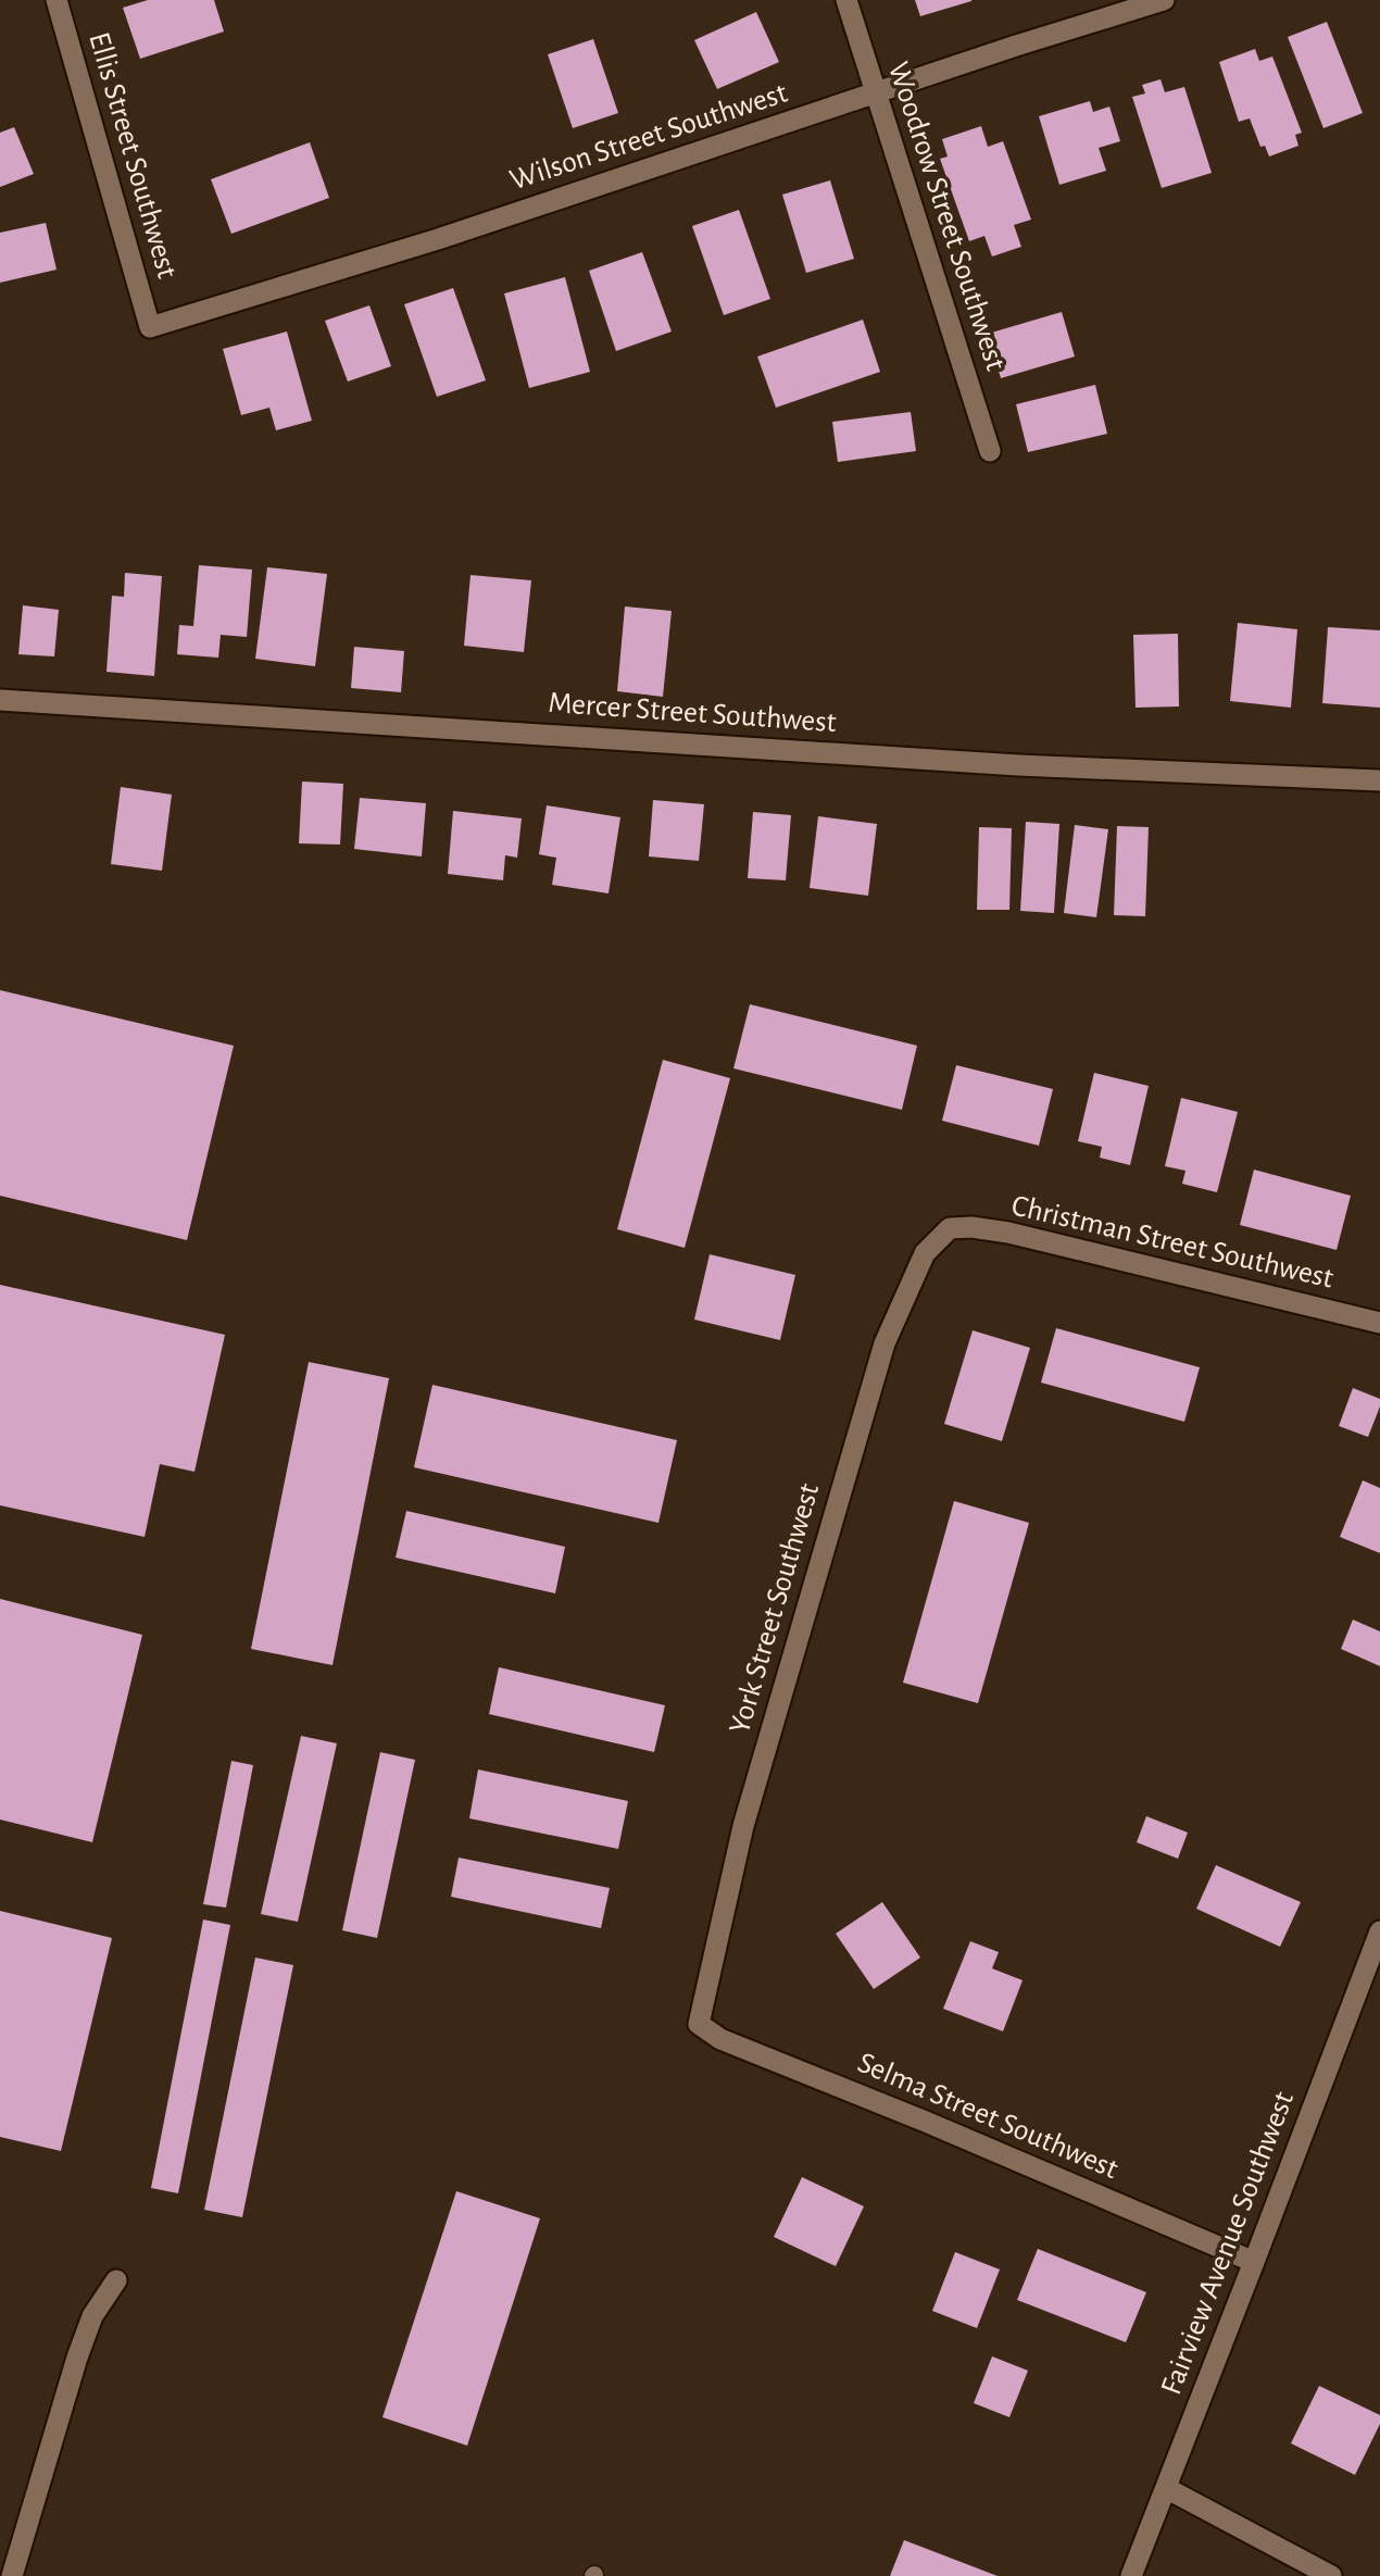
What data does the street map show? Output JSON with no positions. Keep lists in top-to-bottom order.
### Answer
{
  "streets": {
    "street": [
      "Wilson Street Southwest",
      "Ellis Street Southwest",
      "Woodrow Street Southwest",
      "Mercer Street Southwest",
      "Christman Street Southwest",
      "York Street Southwest",
      "Selma Street Southwest",
      "Fairview Avenue Southwest"
    ]
  },
  "crossings": [
    ["Wilson Street Southwest", "Ellis Street Southwest"],
    ["Wilson Street Southwest", "Woodrow Street Southwest"],
    ["Christman Street Southwest", "York Street Southwest"],
    ["York Street Southwest", "Selma Street Southwest"],
    ["Selma Street Southwest", "Fairview Avenue Southwest"]
  ]
}
